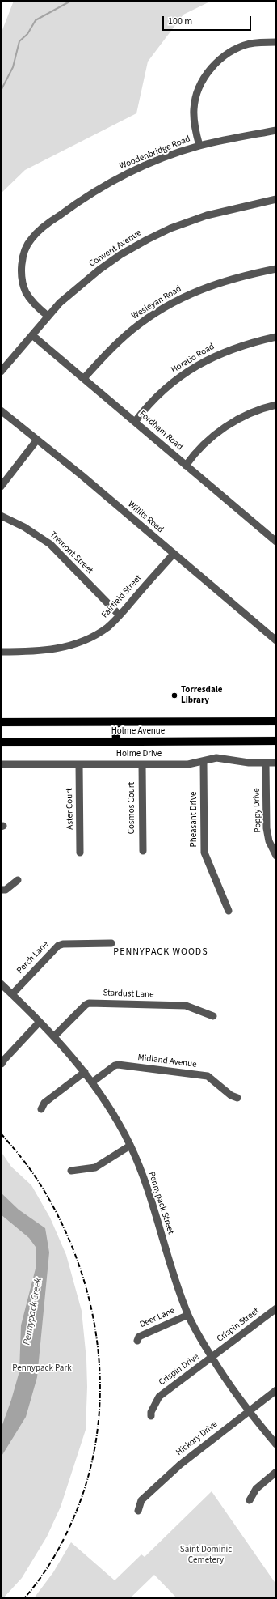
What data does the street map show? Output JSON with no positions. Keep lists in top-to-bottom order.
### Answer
{
  "streets": {
    "main road": ["Holme Avenue"],
    "street": [
      "Woodenbridge Road",
      "Convent Avenue",
      "Wesleyan Road",
      "Horatio Road",
      "Fordham Road",
      "Willits Road",
      "Tremont Street",
      "Fairfield Street",
      "Holme Drive",
      "Cosmos Court",
      "Aster Court",
      "Poppy Drive",
      "Pheasant Drive",
      "Perch Lane",
      "Stardust Lane",
      "Midland Avenue",
      "Pennypack Street",
      "Deer Lane",
      "Crispin Street",
      "Crispin Drive",
      "Hickory Drive"
    ]
  },
  "crossings": [
    ["Woodenbridge Road", "Convent Avenue"],
    ["Convent Avenue", "Fordham Road"],
    ["Wesleyan Road", "Fordham Road"],
    ["Horatio Road", "Fordham Road"],
    ["Willits Road", "Fairfield Street"],
    ["Tremont Street", "Fairfield Street"],
    ["Holme Drive", "Cosmos Court"],
    ["Holme Drive", "Aster Court"],
    ["Holme Drive", "Poppy Drive"],
    ["Holme Drive", "Pheasant Drive"],
    ["Perch Lane", "Pennypack Street"],
    ["Stardust Lane", "Pennypack Street"],
    ["Midland Avenue", "Pennypack Street"],
    ["Pennypack Street", "Deer Lane"],
    ["Pennypack Street", "Crispin Street"],
    ["Pennypack Street", "Crispin Drive"],
    ["Pennypack Street", "Hickory Drive"],
    ["Crispin Street", "Crispin Drive"]
  ],
  "districts": ["PENNYPACK WOODS"],
  "water": ["Pennypack Creek"],
  "parks": ["Pennypack Park", "Saint Dominic Cemetery"],
  "places": ["Torresdale Library"],
  "scale_bar": "100 m"
}
